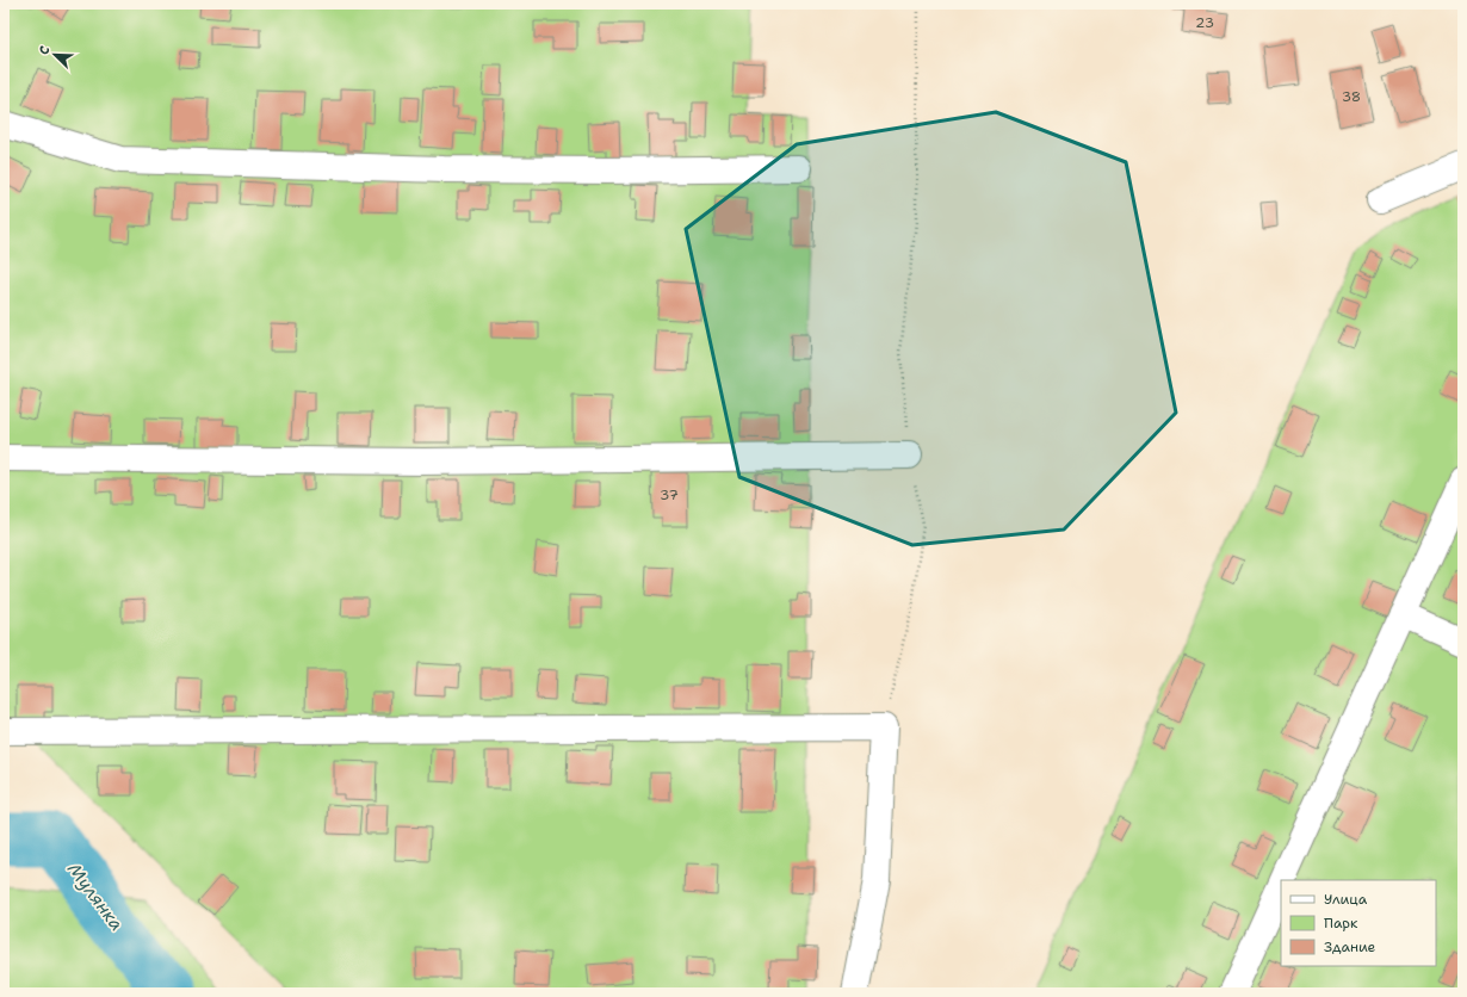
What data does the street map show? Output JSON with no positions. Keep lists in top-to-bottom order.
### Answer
{
  "water": ["Мулянка"],
  "house_numbers": ["23", "38", "37"],
  "legend": ["Улица", "Парк", "Здание"],
  "north": "top left"
}
